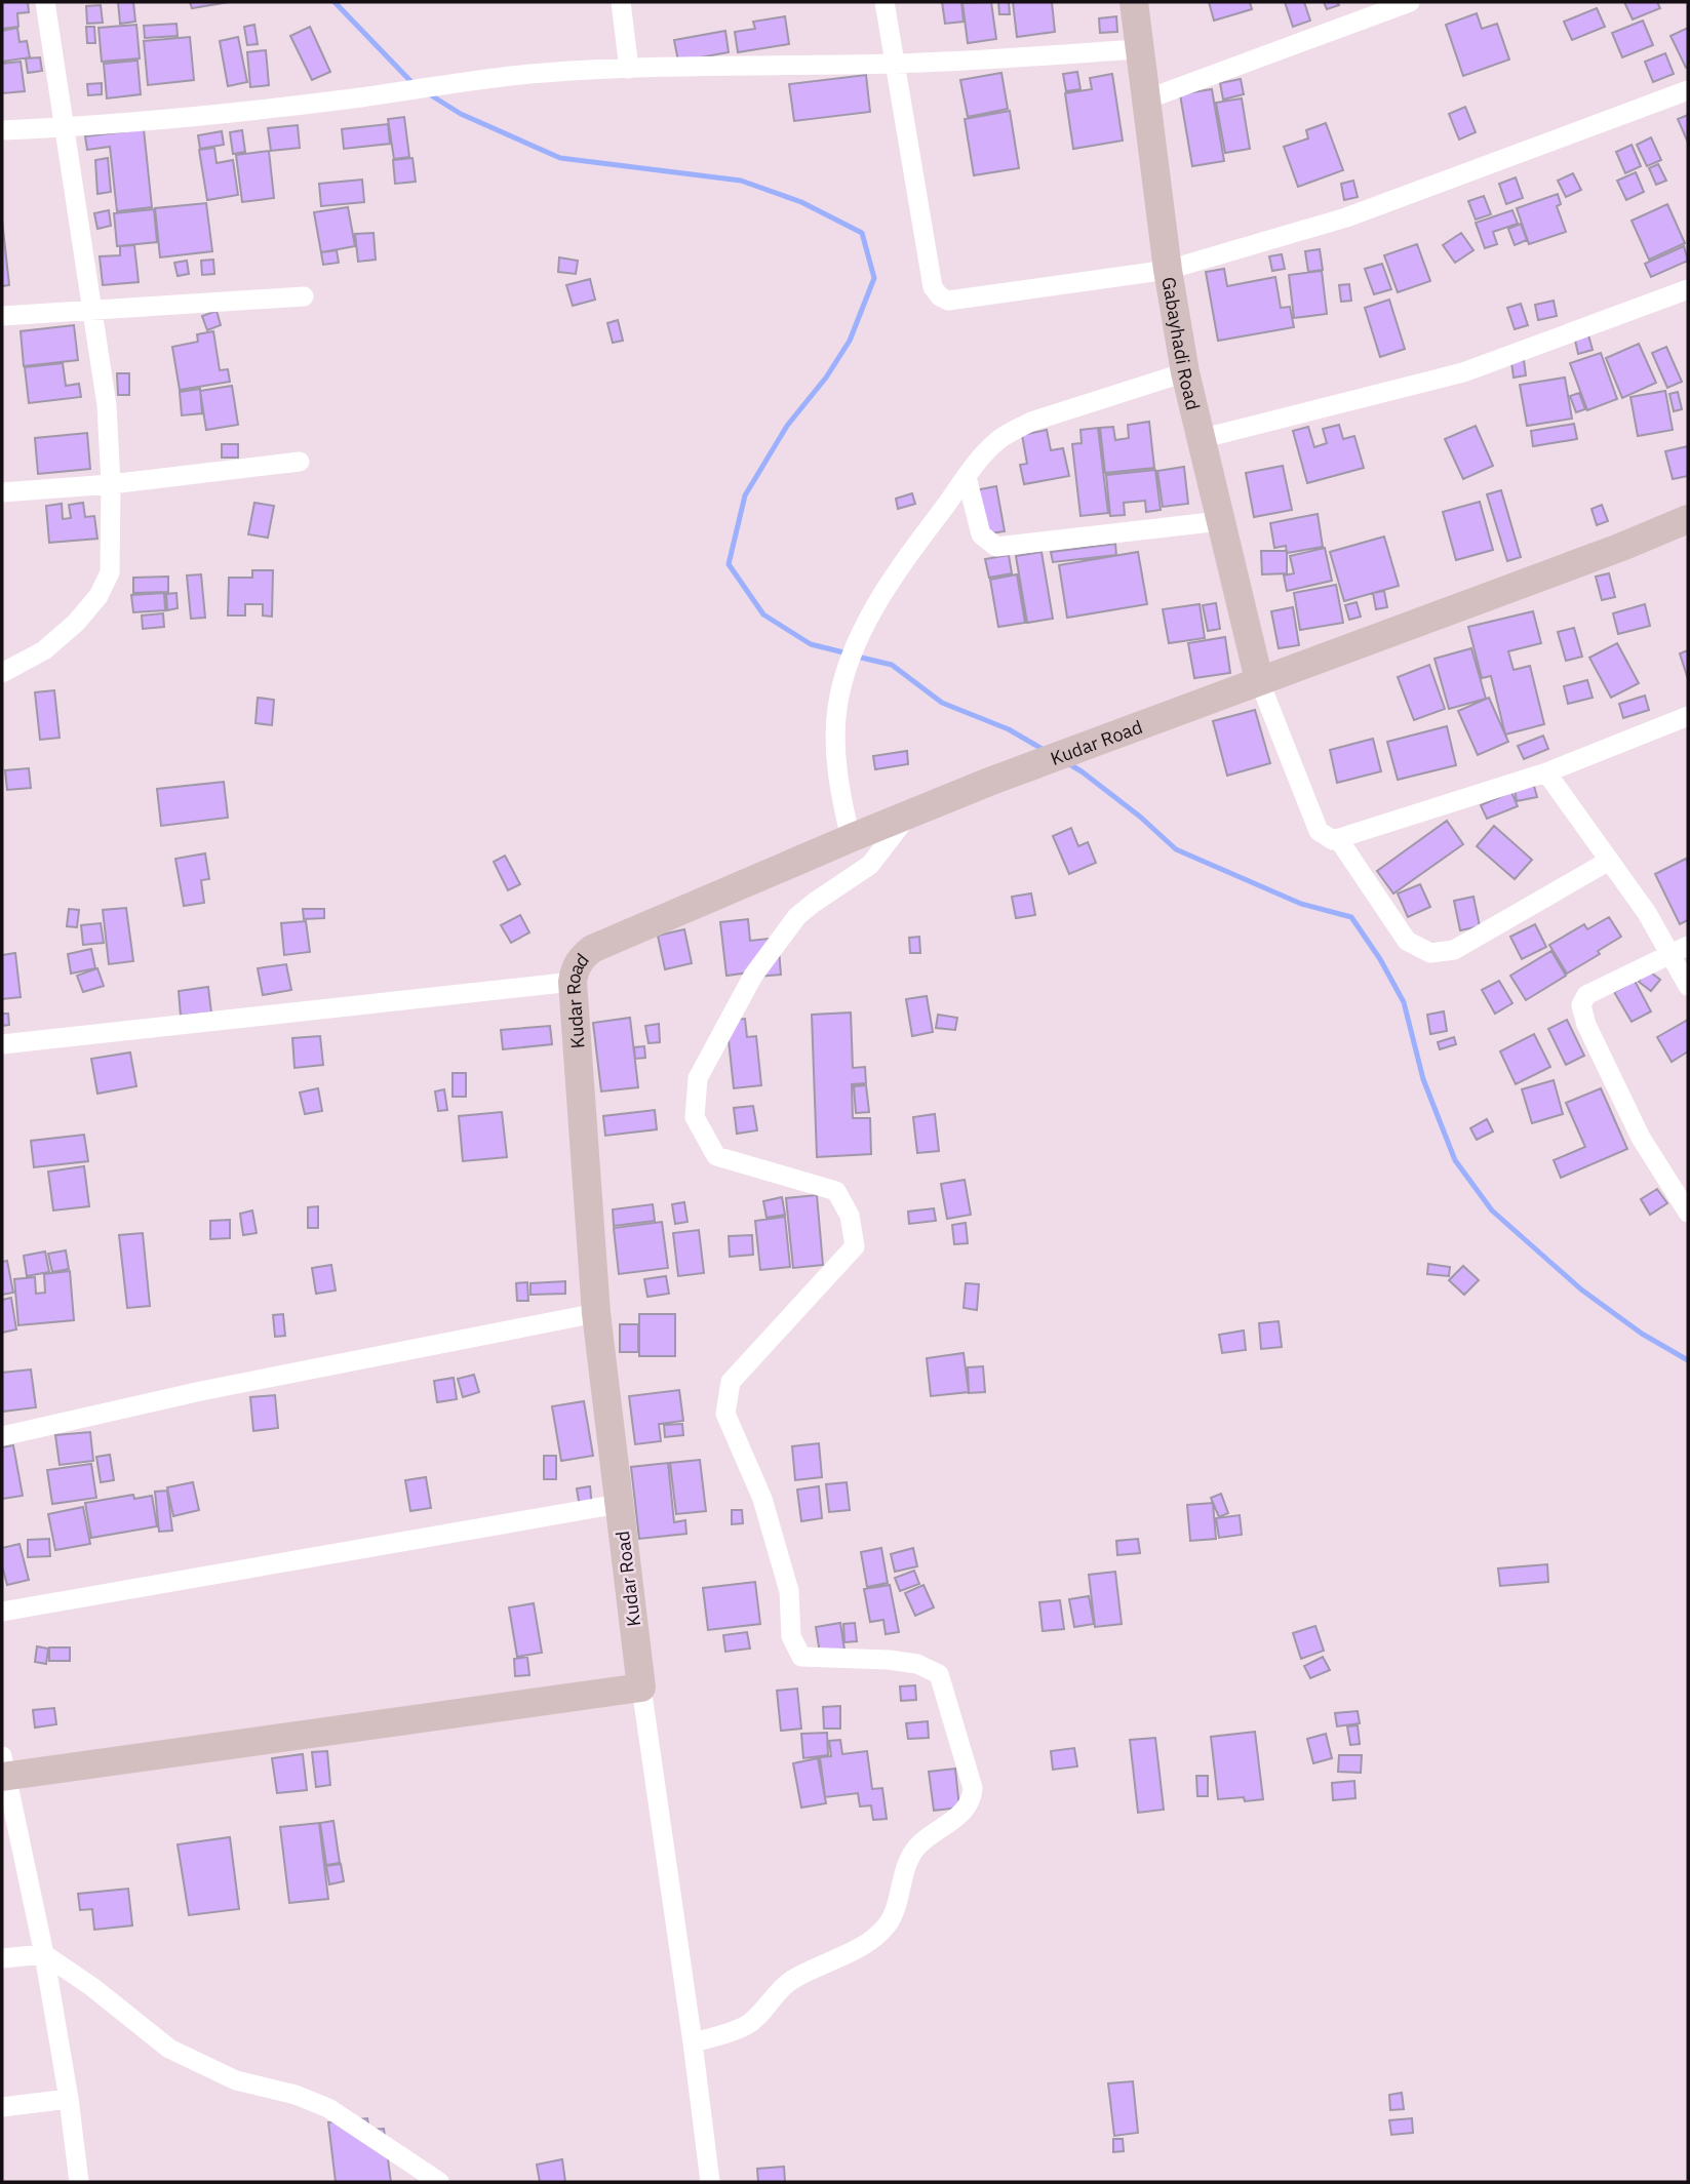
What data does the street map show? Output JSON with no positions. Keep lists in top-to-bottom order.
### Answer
{
  "streets": {
    "street": ["Gabayhadi Road", "Kudar Road"]
  },
  "crossings": [
    ["Gabayhadi Road", "Kudar Road"]
  ]
}
